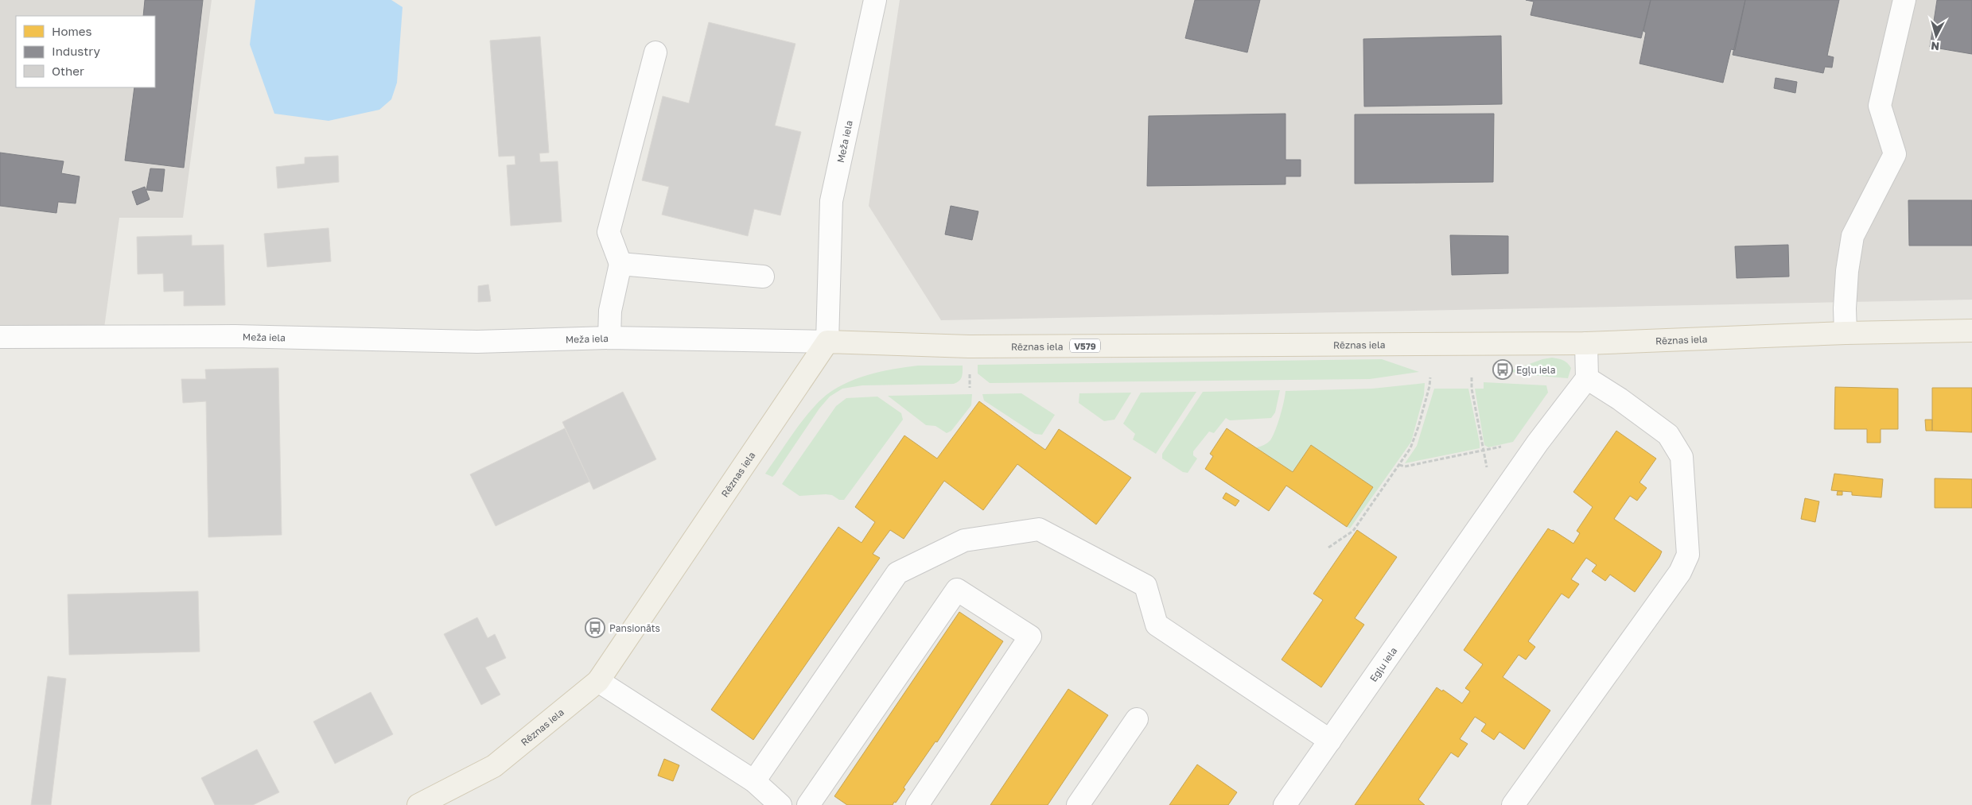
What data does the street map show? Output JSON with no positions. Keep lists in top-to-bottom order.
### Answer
{
  "streets": {
    "main road": ["Rēznas iela", "V579"],
    "street": ["Meža iela", "Egļu iela"]
  },
  "crossings": [
    ["Meža iela", "Rēznas iela"]
  ],
  "places": {
    "bus stop": ["Egļu iela", "Pansionāts"]
  },
  "legend": ["Homes", "Industry", "Other"],
  "north": "bottom"
}
